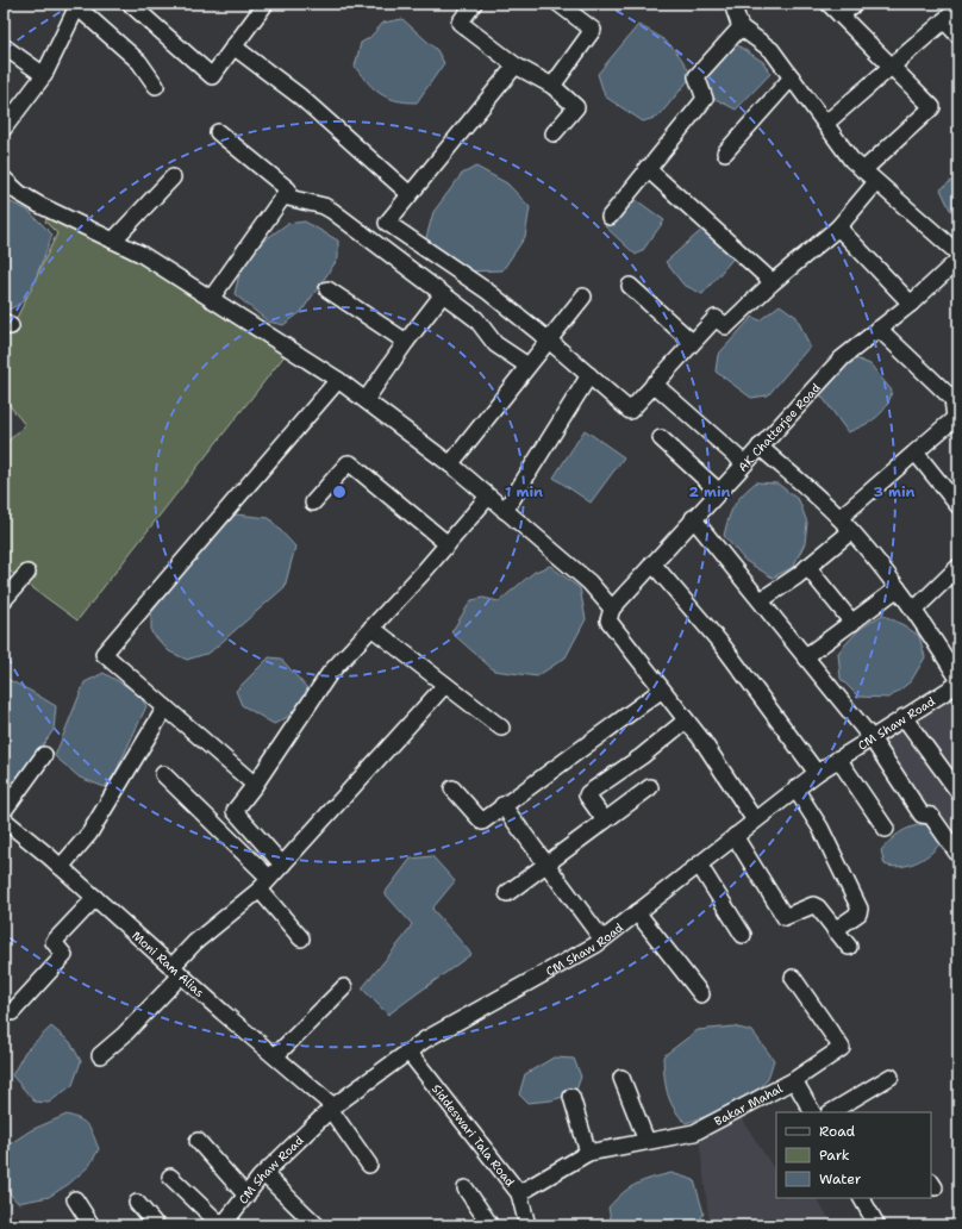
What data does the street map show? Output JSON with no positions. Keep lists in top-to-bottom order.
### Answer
{
  "streets": {
    "street": [
      "AK Chatterjee Road",
      "CM Shaw Road",
      "Moni Ram Alias",
      "Bakar Mahal",
      "Siddeswari Tala Road"
    ]
  },
  "crossings": [
    ["CM Shaw Road", "Moni Ram Alias"],
    ["CM Shaw Road", "Siddeswari Tala Road"],
    ["Bakar Mahal", "Siddeswari Tala Road"]
  ],
  "legend": ["Road", "Park", "Water"],
  "rings": ["1 min", "2 min", "3 min"]
}
